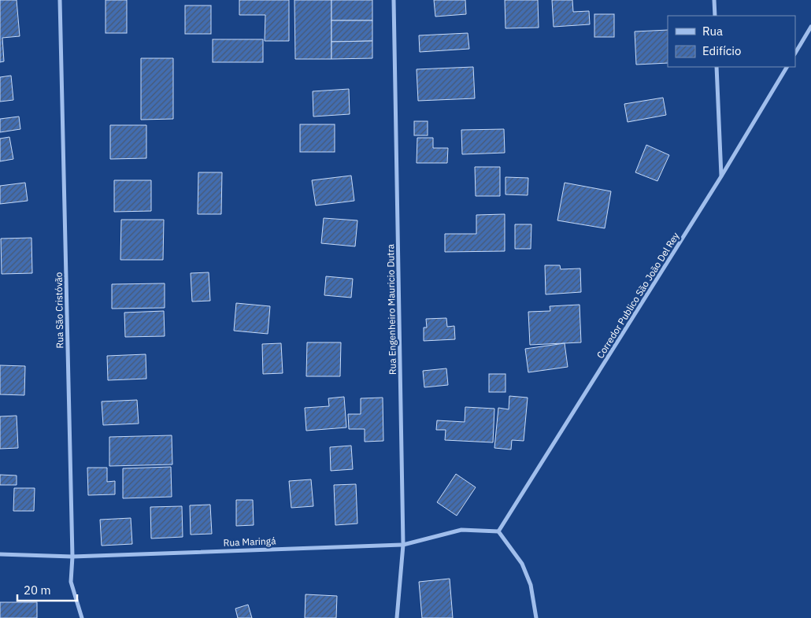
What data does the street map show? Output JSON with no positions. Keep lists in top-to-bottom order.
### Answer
{
  "streets": {
    "street": [
      "Corredor Publico São João Del Rey",
      "Rua Engenheiro Mauricio Dutra",
      "Rua São Cristóvão",
      "Rua Maringá"
    ]
  },
  "crossings": [
    ["Corredor Publico São João Del Rey", "Rua Maringá"],
    ["Rua Engenheiro Mauricio Dutra", "Rua Maringá"],
    ["Rua São Cristóvão", "Rua Maringá"]
  ],
  "legend": ["Rua", "Edifício"],
  "scale_bar": "20 m"
}
